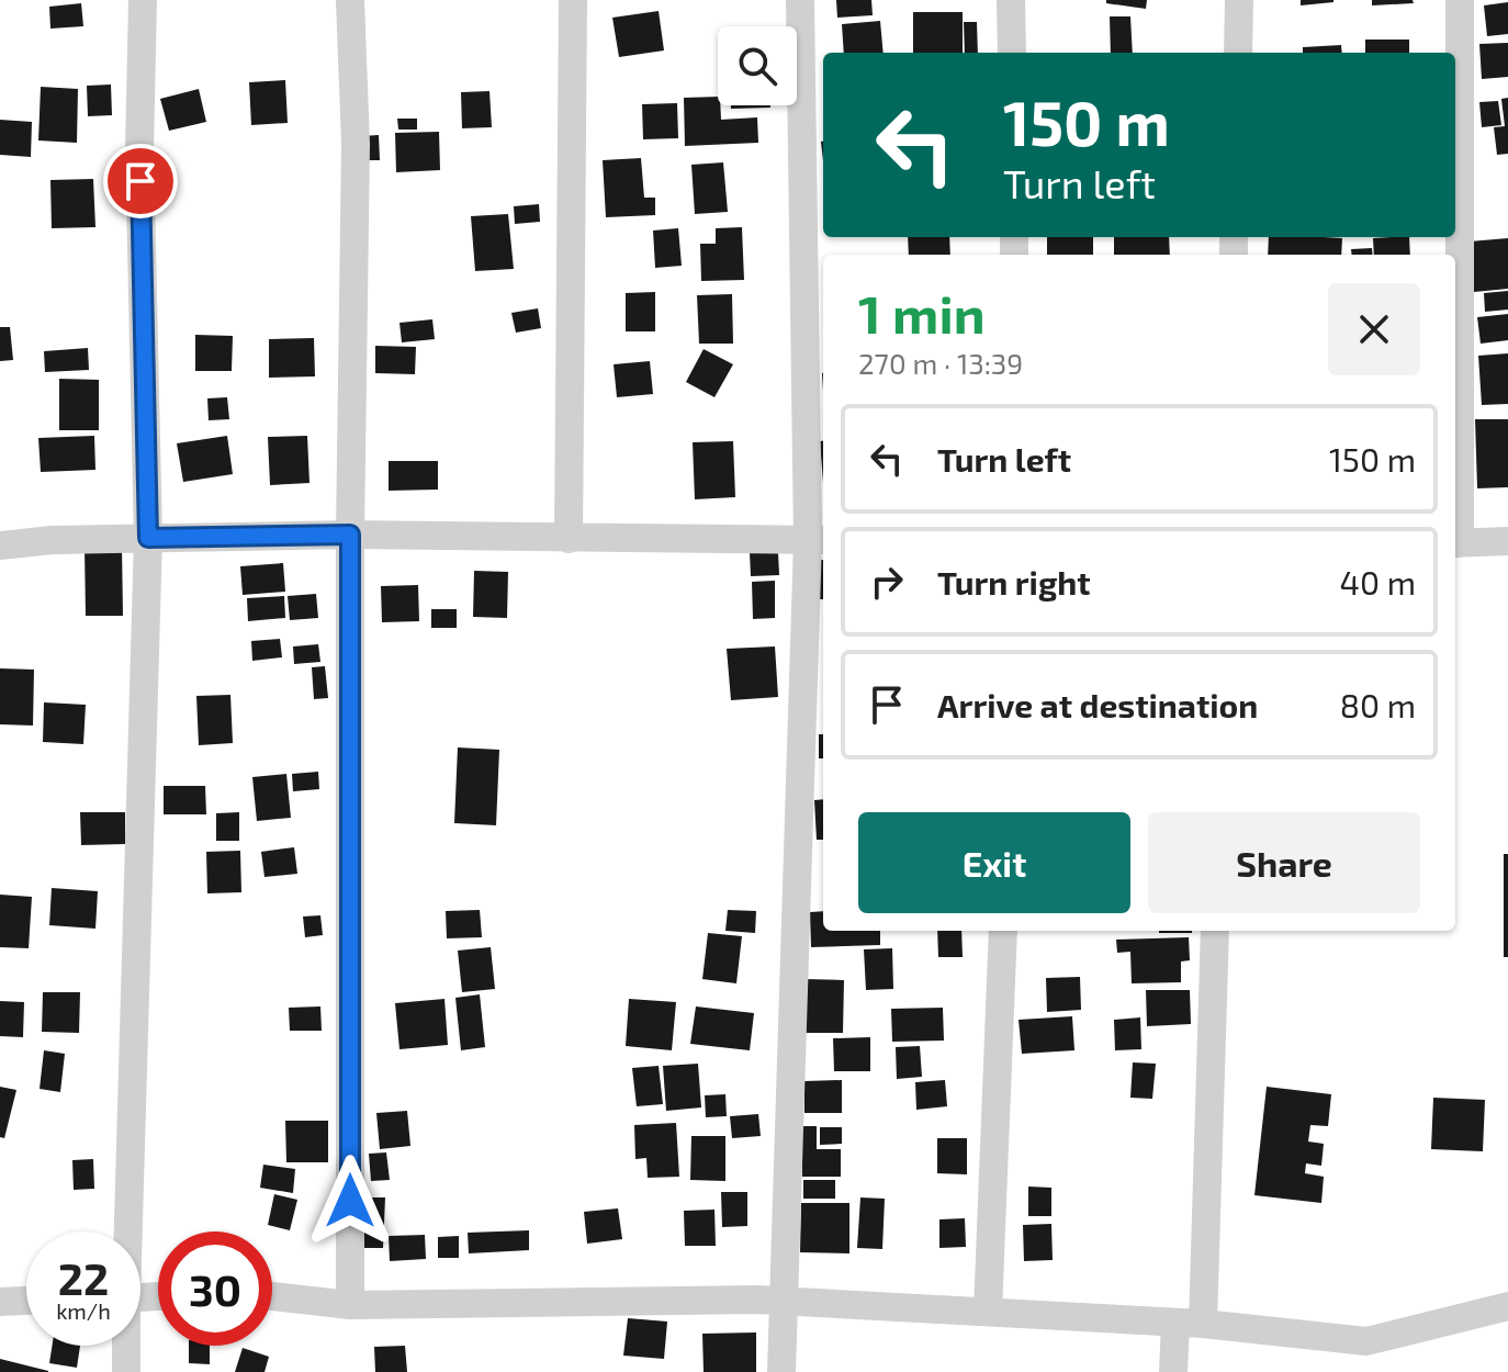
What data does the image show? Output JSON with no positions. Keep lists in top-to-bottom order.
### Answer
{
  "page": {
    "turn": ["150 m", "Turn left"],
    "heading": ["1 min", "270 m · 13:39"],
    "list": [
      {
        "name": "Turn left",
        "value": "150 m"
      },
      {
        "name": "Turn right",
        "value": "40 m"
      },
      {
        "name": "Arrive at destination",
        "value": "80 m"
      }
    ],
    "buttons": ["Exit", "Share"],
    "speed": "22 km/h",
    "limit": "30"
  }
}
